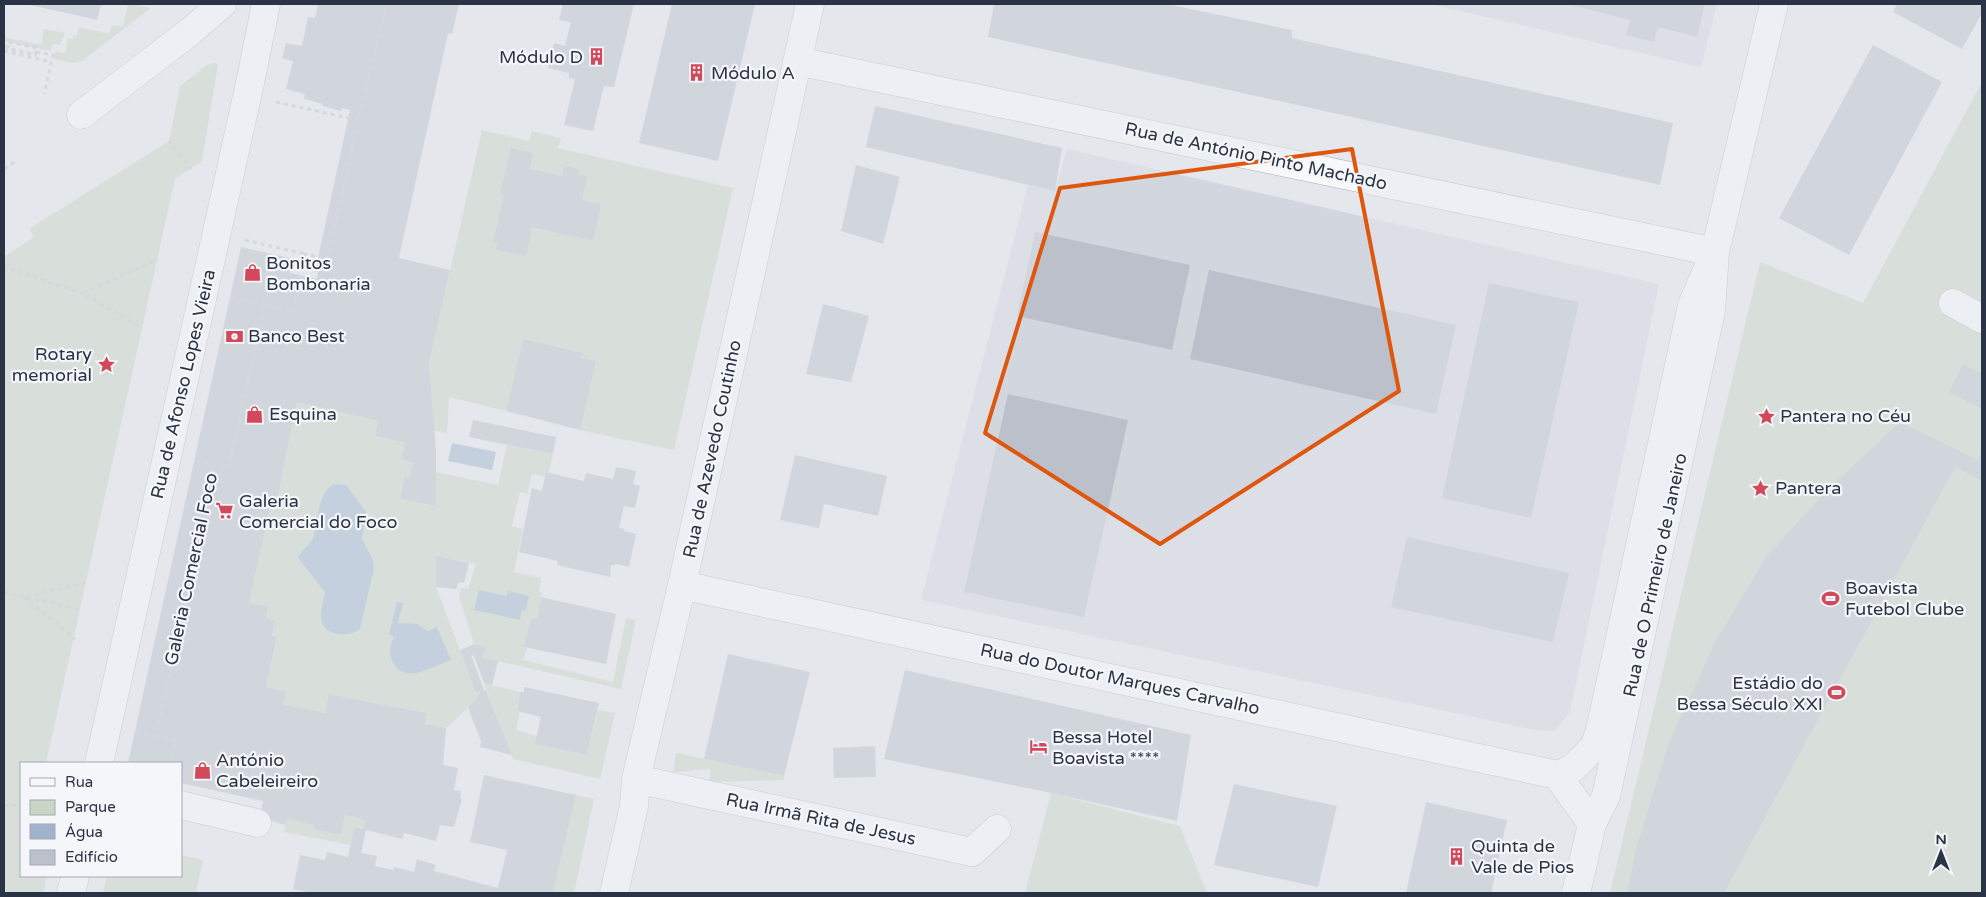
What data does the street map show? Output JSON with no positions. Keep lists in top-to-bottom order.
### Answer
{
  "streets": {
    "street": [
      "Rua de António Pinto Machado",
      "Rua de Afonso Lopes Vieira",
      "Rua de Azevedo Coutinho",
      "Rua de O Primeiro de Janeiro",
      "Rua do Doutor Marques Carvalho",
      "Rua Irmã Rita de Jesus"
    ],
    "path": ["Galeria Comercial Foco"]
  },
  "crossings": [
    ["Rua de António Pinto Machado", "Rua de Azevedo Coutinho"],
    ["Rua de António Pinto Machado", "Rua de O Primeiro de Janeiro"],
    ["Rua de Azevedo Coutinho", "Rua do Doutor Marques Carvalho"],
    ["Rua de Azevedo Coutinho", "Rua Irmã Rita de Jesus"],
    ["Rua de O Primeiro de Janeiro", "Rua do Doutor Marques Carvalho"]
  ],
  "places": {
    "building": ["Módulo D", "Módulo A", "Quinta de Vale de Pios"],
    "shop": ["Bonitos Bombonaria", "Esquina", "António Cabeleireiro"],
    "bank": ["Banco Best"],
    "place": ["Rotary memorial", "Pantera no Céu", "Pantera"],
    "supermarket": ["Galeria Comercial do Foco"],
    "sports": ["Boavista Futebol Clube", "Estádio do Bessa Século XXI"],
    "hotel": ["Bessa Hotel Boavista ****"]
  },
  "legend": [
    "Rua",
    "Parque",
    "Água",
    "Edifício"
  ],
  "north": "top"
}
